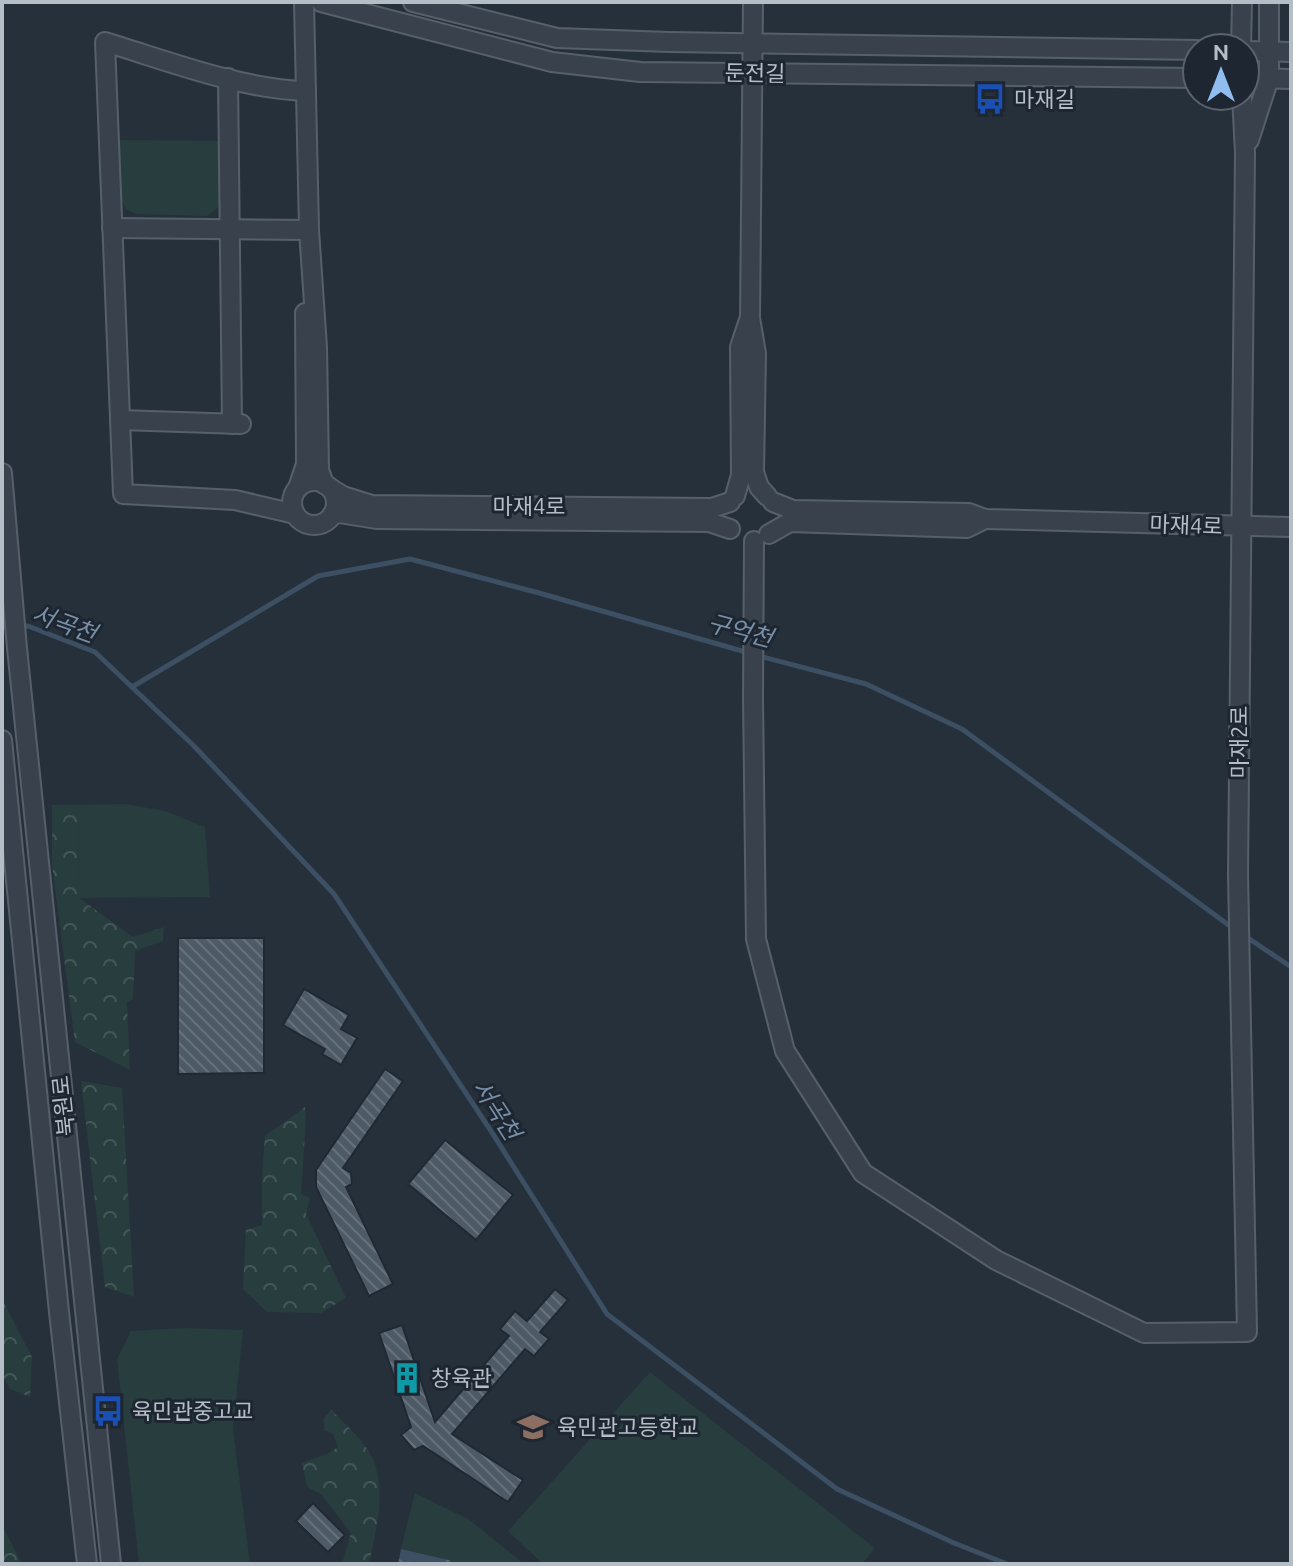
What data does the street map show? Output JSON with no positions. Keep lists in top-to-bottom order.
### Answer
{
  "streets": {
    "street": [
      "둔전길",
      "마재4로",
      "마재2로",
      "북원로"
    ]
  },
  "crossings": [
    ["마재4로", "마재2로"]
  ],
  "water": ["서곡천", "구억천"],
  "places": {
    "bus stop": ["마재길", "육민관중고교"],
    "building": ["창육관"],
    "school or university": ["육민관고등학교"]
  },
  "north": "top"
}
